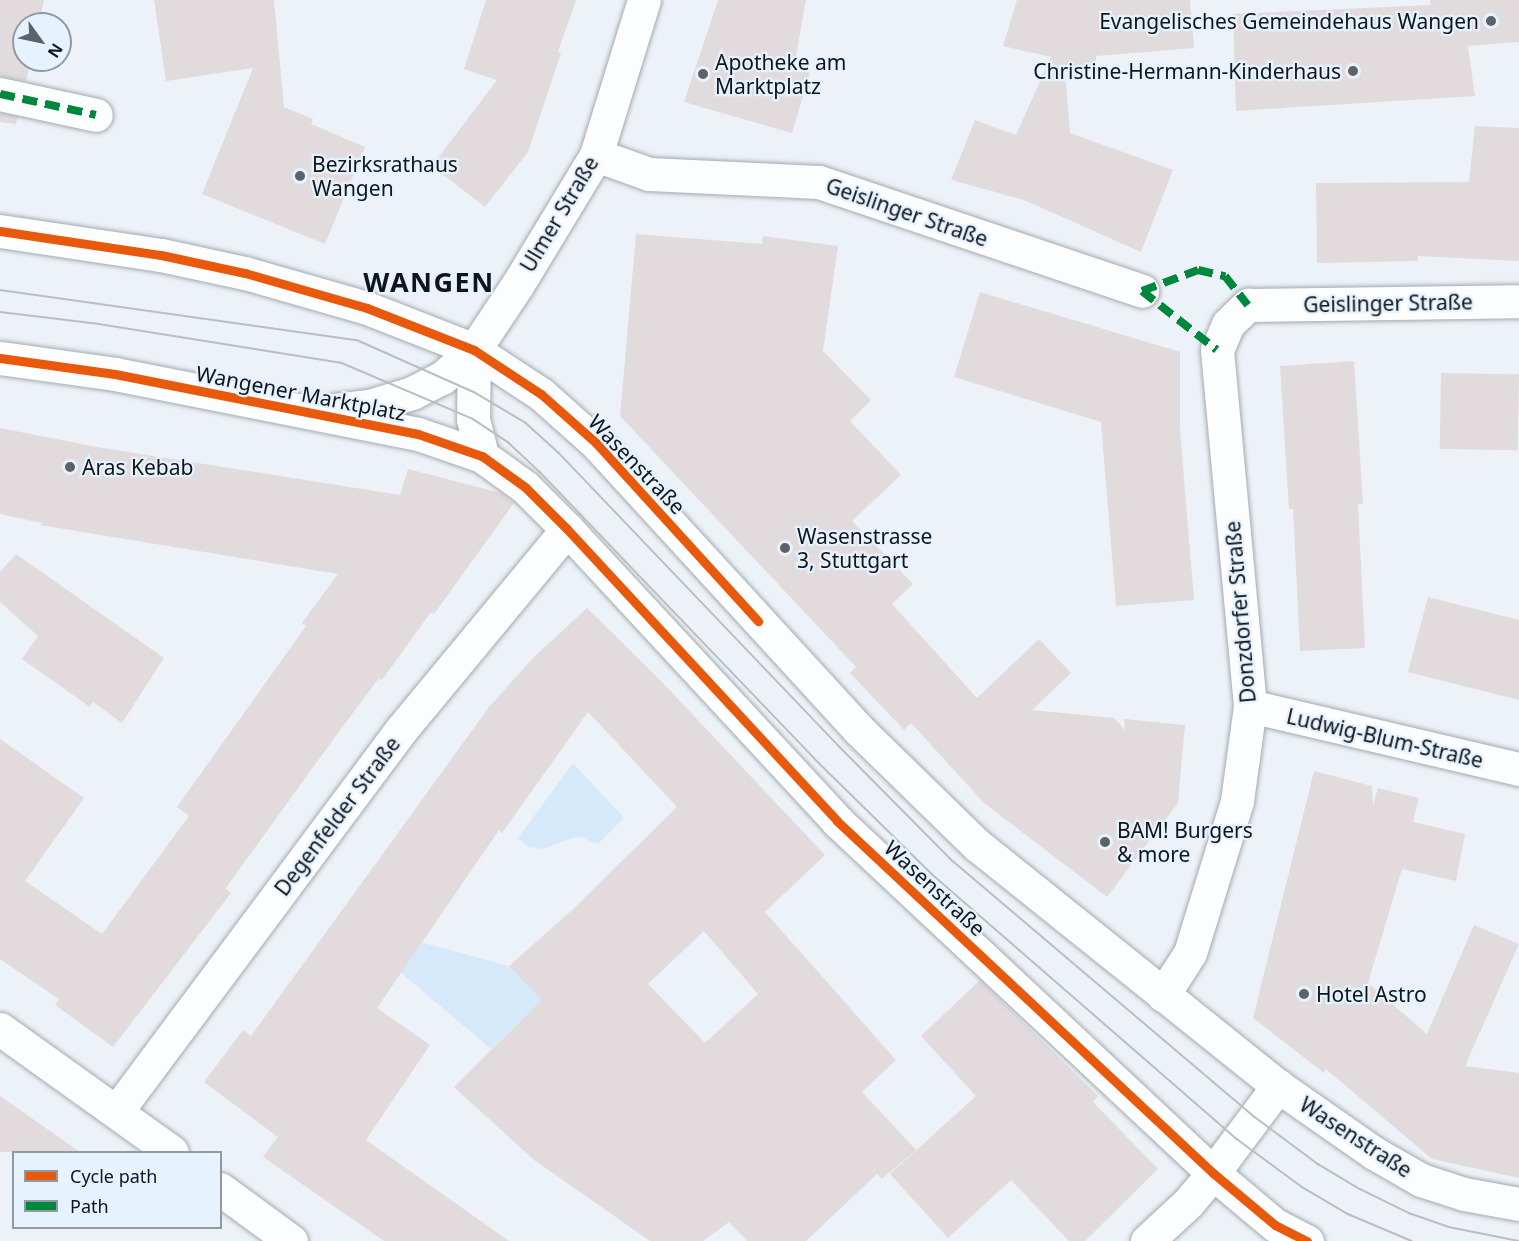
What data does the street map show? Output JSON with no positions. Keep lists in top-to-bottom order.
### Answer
{
  "streets": {
    "street": [
      "Geislinger Straße",
      "Ulmer Straße",
      "Wangener Marktplatz",
      "Wasenstraße",
      "Donzdorfer Straße",
      "Ludwig-Blum-Straße",
      "Degenfelder Straße"
    ]
  },
  "crossings": [
    ["Geislinger Straße", "Ulmer Straße"],
    ["Geislinger Straße", "Donzdorfer Straße"],
    ["Ulmer Straße", "Wangener Marktplatz"],
    ["Ulmer Straße", "Wasenstraße"],
    ["Wangener Marktplatz", "Wasenstraße"],
    ["Wangener Marktplatz", "Degenfelder Straße"],
    ["Wasenstraße", "Donzdorfer Straße"],
    ["Wasenstraße", "Degenfelder Straße"],
    ["Donzdorfer Straße", "Ludwig-Blum-Straße"]
  ],
  "districts": ["WANGEN"],
  "places": [
    "Evangelisches Gemeindehaus Wangen",
    "Christine-Hermann-Kinderhaus",
    "Apotheke am Marktplatz",
    "Bezirksrathaus Wangen",
    "Aras Kebab",
    "Wasenstrasse 3, Stuttgart",
    "BAM! Burgers & more",
    "Hotel Astro"
  ],
  "legend": ["Cycle path", "Path"],
  "north": "bottom right"
}
